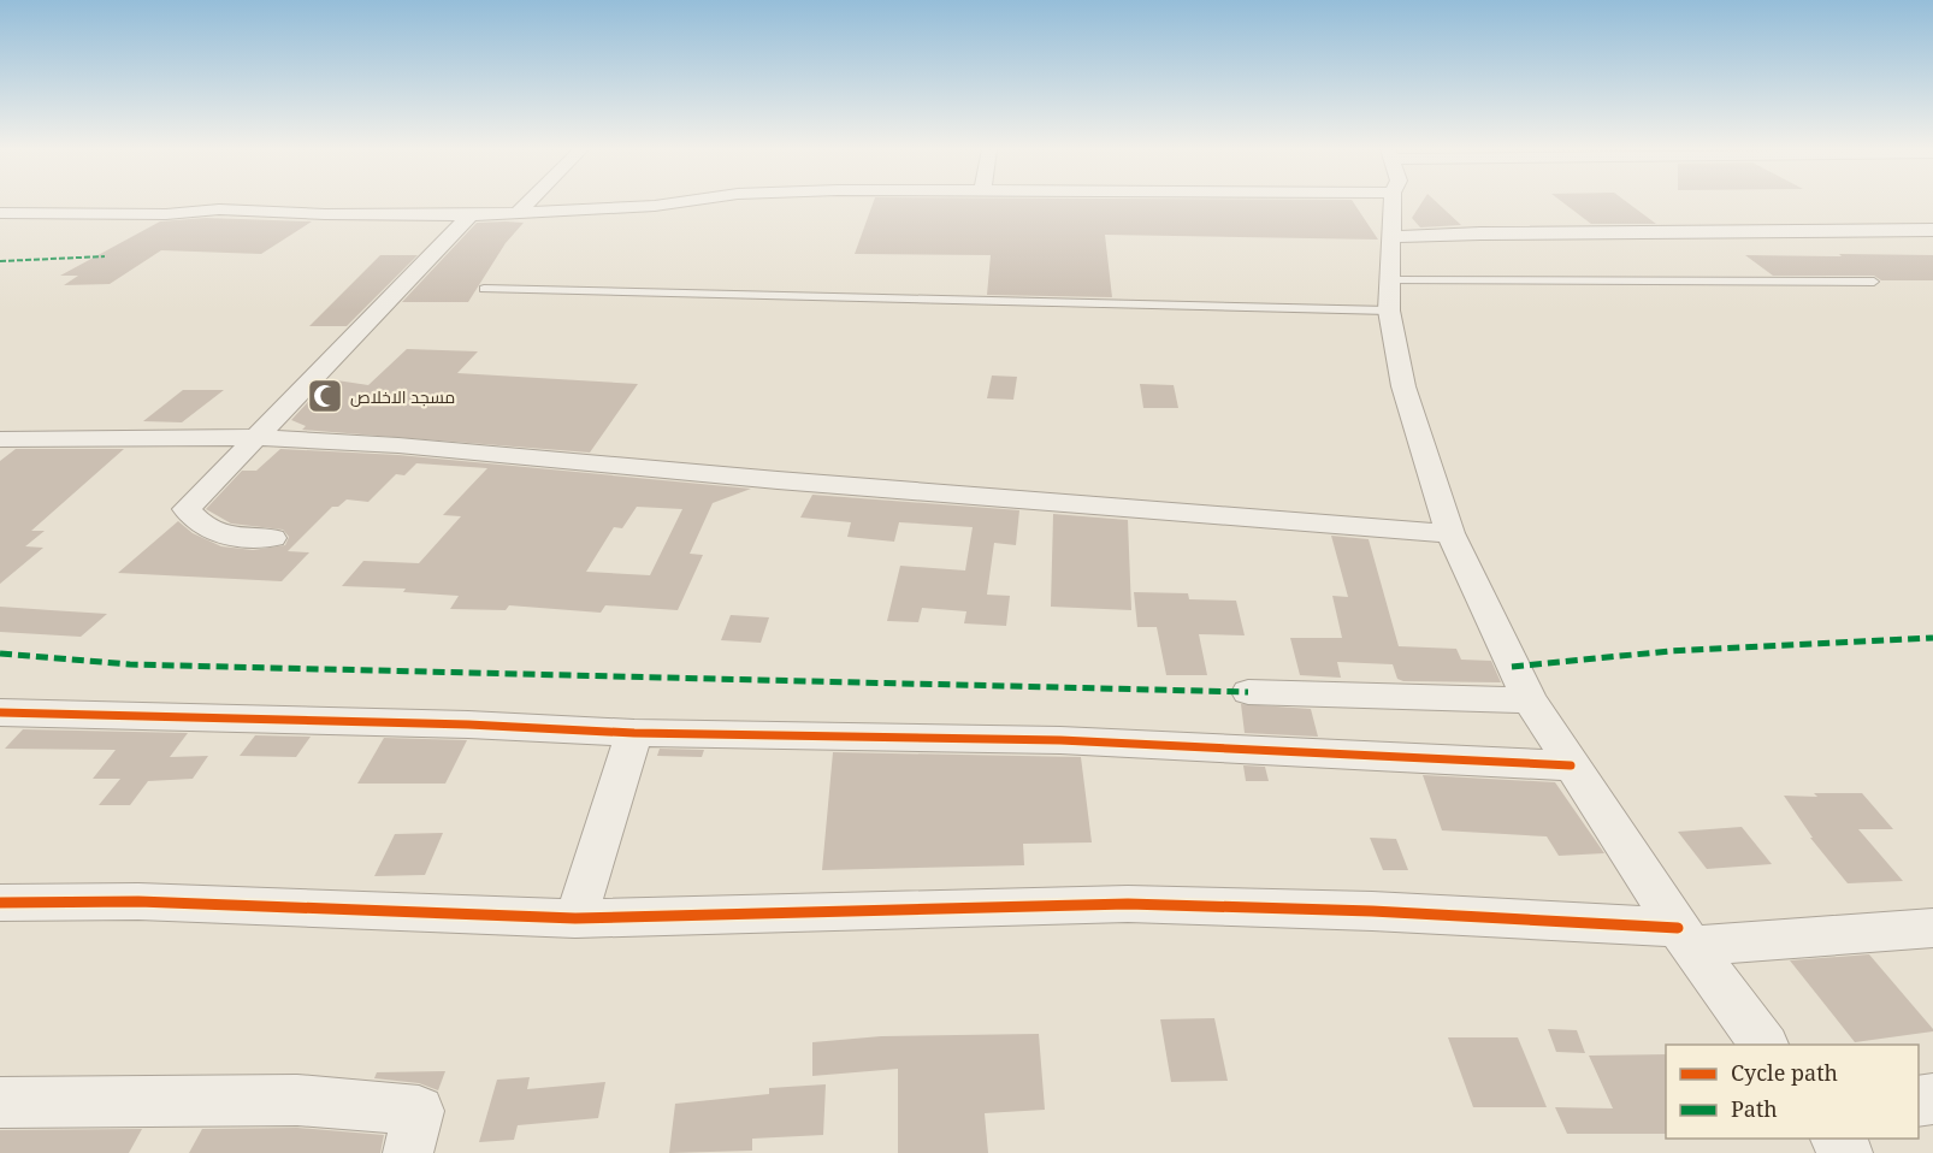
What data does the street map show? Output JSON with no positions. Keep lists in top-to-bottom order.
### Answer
{
  "places": {
    "mosque": ["مسجد الاخلاص"]
  },
  "legend": ["Cycle path", "Path"]
}
